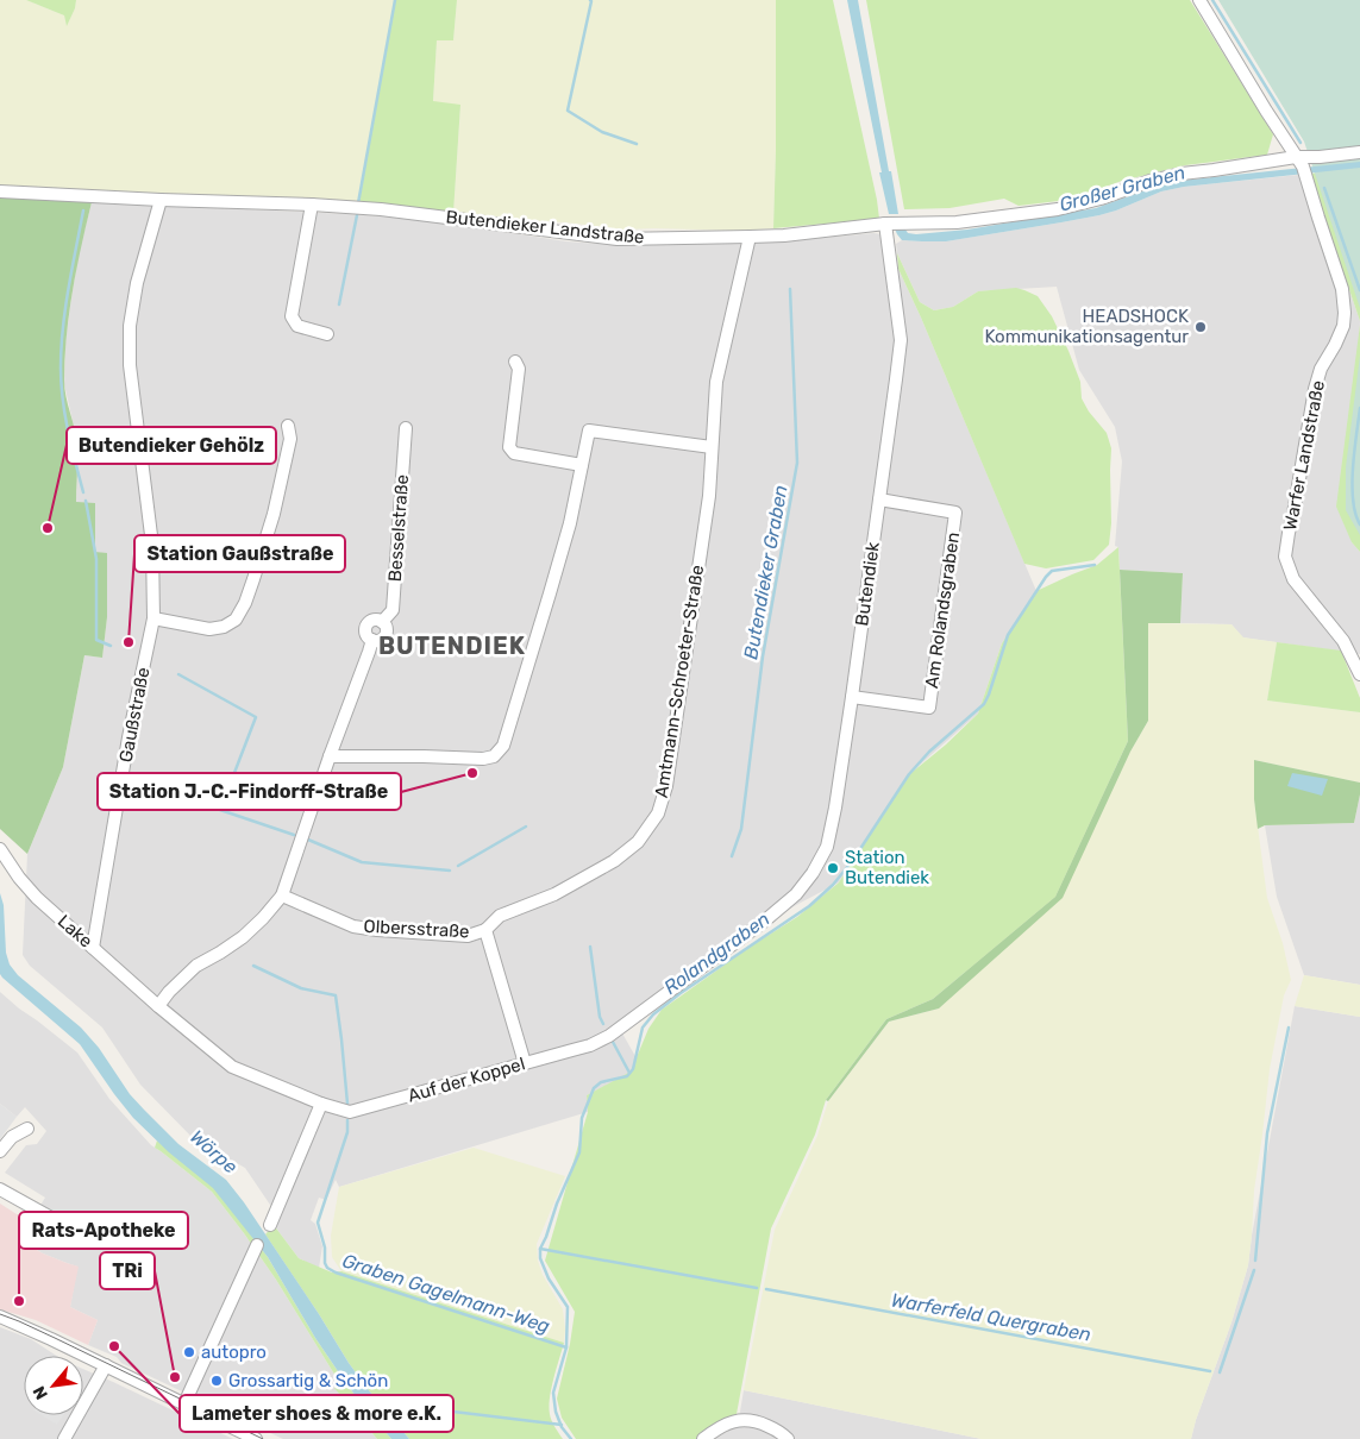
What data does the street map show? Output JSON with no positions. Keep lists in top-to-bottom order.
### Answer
{
  "streets": {
    "street": [
      "Butendieker Landstraße",
      "Warfer Landstraße",
      "Besselstraße",
      "Butendiek",
      "Am Rolandsgraben",
      "Amtmann-Schroeter-Straße",
      "Gaußstraße",
      "Olbersstraße",
      "Lake",
      "Auf der Koppel"
    ]
  },
  "crossings": [
    ["Butendieker Landstraße", "Warfer Landstraße"],
    ["Butendieker Landstraße", "Butendiek"],
    ["Butendieker Landstraße", "Amtmann-Schroeter-Straße"],
    ["Butendieker Landstraße", "Gaußstraße"],
    ["Besselstraße", "Olbersstraße"],
    ["Butendiek", "Am Rolandsgraben"],
    ["Butendiek", "Auf der Koppel"],
    ["Amtmann-Schroeter-Straße", "Olbersstraße"],
    ["Gaußstraße", "Lake"],
    ["Lake", "Auf der Koppel"]
  ],
  "districts": ["BUTENDIEK"],
  "water": [
    "Großer Graben",
    "Butendieker Graben",
    "Rolandgraben",
    "Wörpe",
    "Graben Gagelmann-Weg",
    "Warferfeld Quergraben"
  ],
  "places": [
    "HEADSHOCK Kommunikationsagentur",
    "Butendieker Gehölz",
    "Station Gaußstraße",
    "Station J.-C.-Findorff-Straße",
    "Station Butendiek",
    "Rats-Apotheke",
    "Lameter shoes & more e.K.",
    "autopro",
    "TRi",
    "Grossartig & Schön"
  ],
  "north": "bottom left"
}
